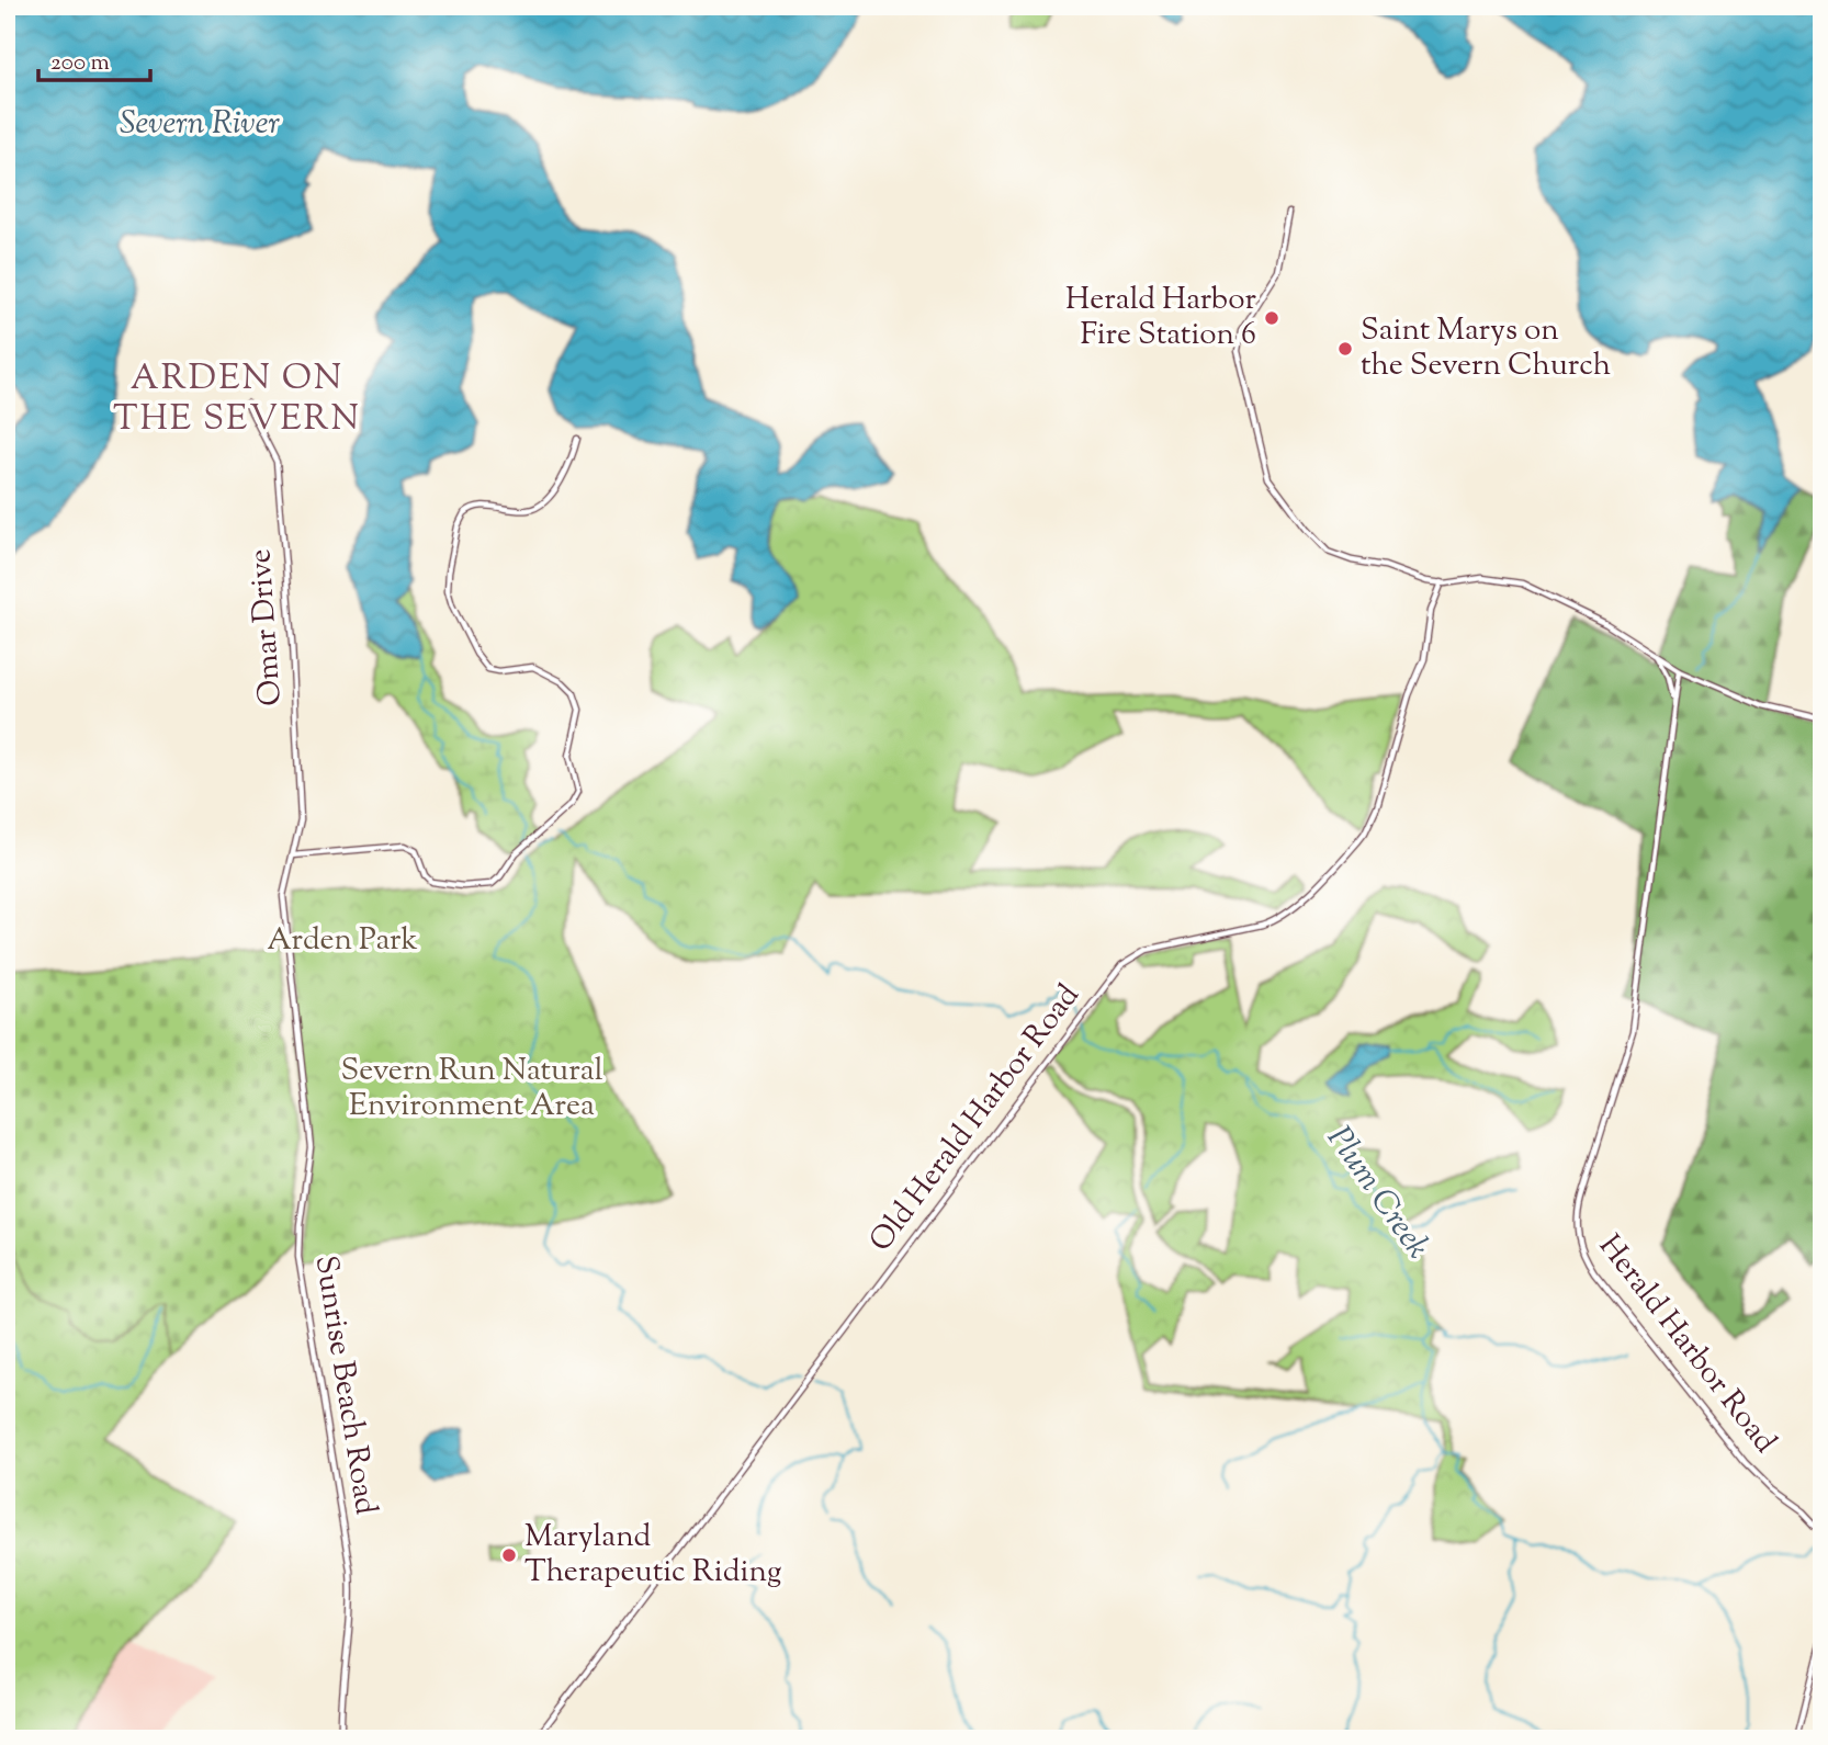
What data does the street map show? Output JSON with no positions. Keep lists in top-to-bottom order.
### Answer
{
  "streets": {
    "street": [
      "Omar Drive",
      "Old Herald Harbor Road",
      "Herald Harbor Road",
      "Sunrise Beach Road"
    ]
  },
  "crossings": [
    ["Omar Drive", "Sunrise Beach Road"]
  ],
  "districts": ["ARDEN ON THE SEVERN"],
  "water": ["Severn River", "Plum Creek"],
  "parks": ["Arden Park", "Severn Run Natural Environment Area"],
  "places": ["Herald Harbor Fire Station 6", "Saint Marys on the Severn Church", "Maryland Therapeutic Riding"],
  "scale_bar": "200 m"
}
